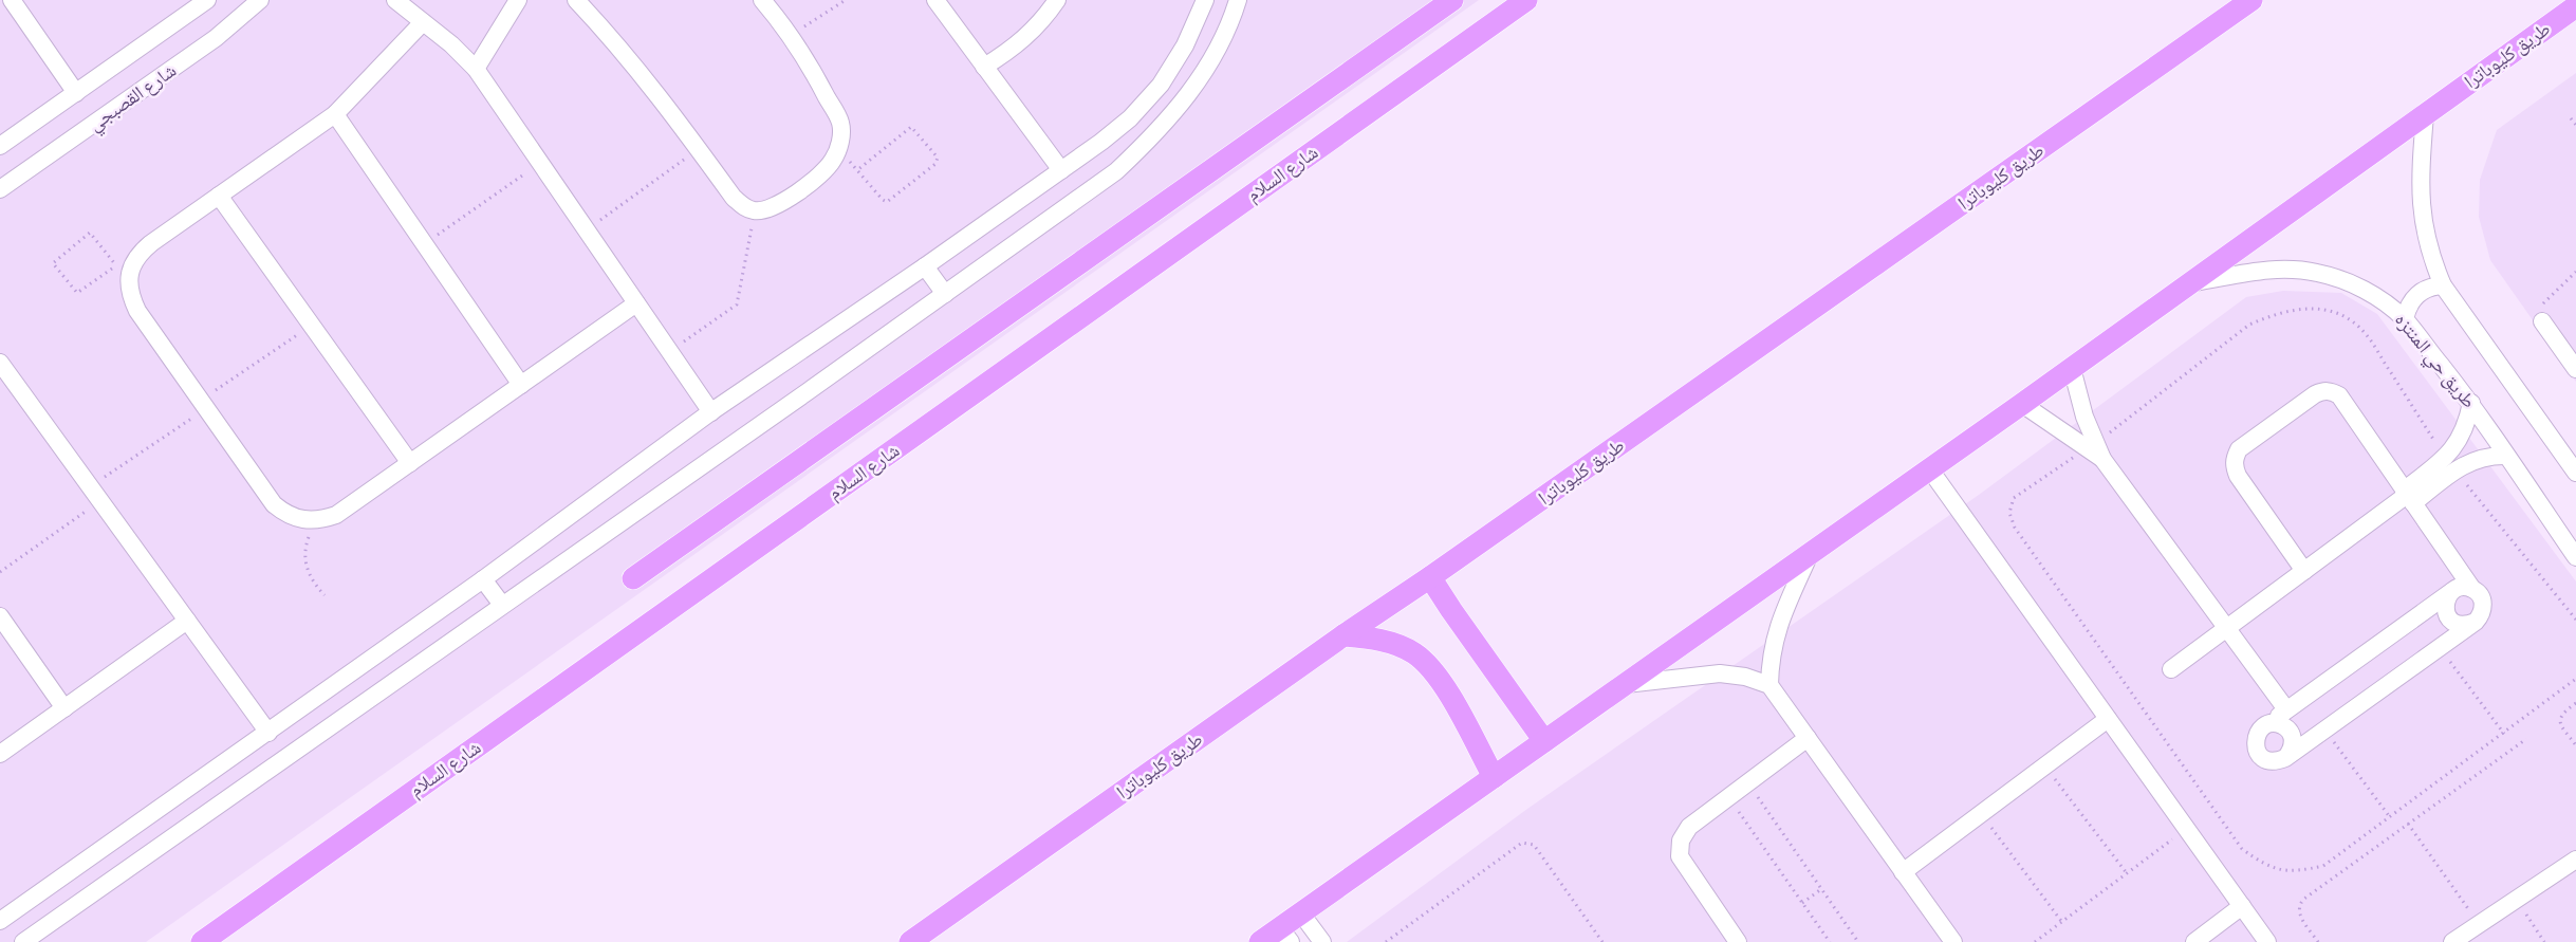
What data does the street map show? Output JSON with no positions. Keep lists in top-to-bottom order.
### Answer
{
  "streets": {
    "main road": ["طريق كليوباترا", "شارع السلام"],
    "street": ["شارع القصبجي", "طريق حي المنتزه"]
  },
  "crossings": [
    ["طريق كليوباترا", "طريق حي المنتزه"]
  ]
}
